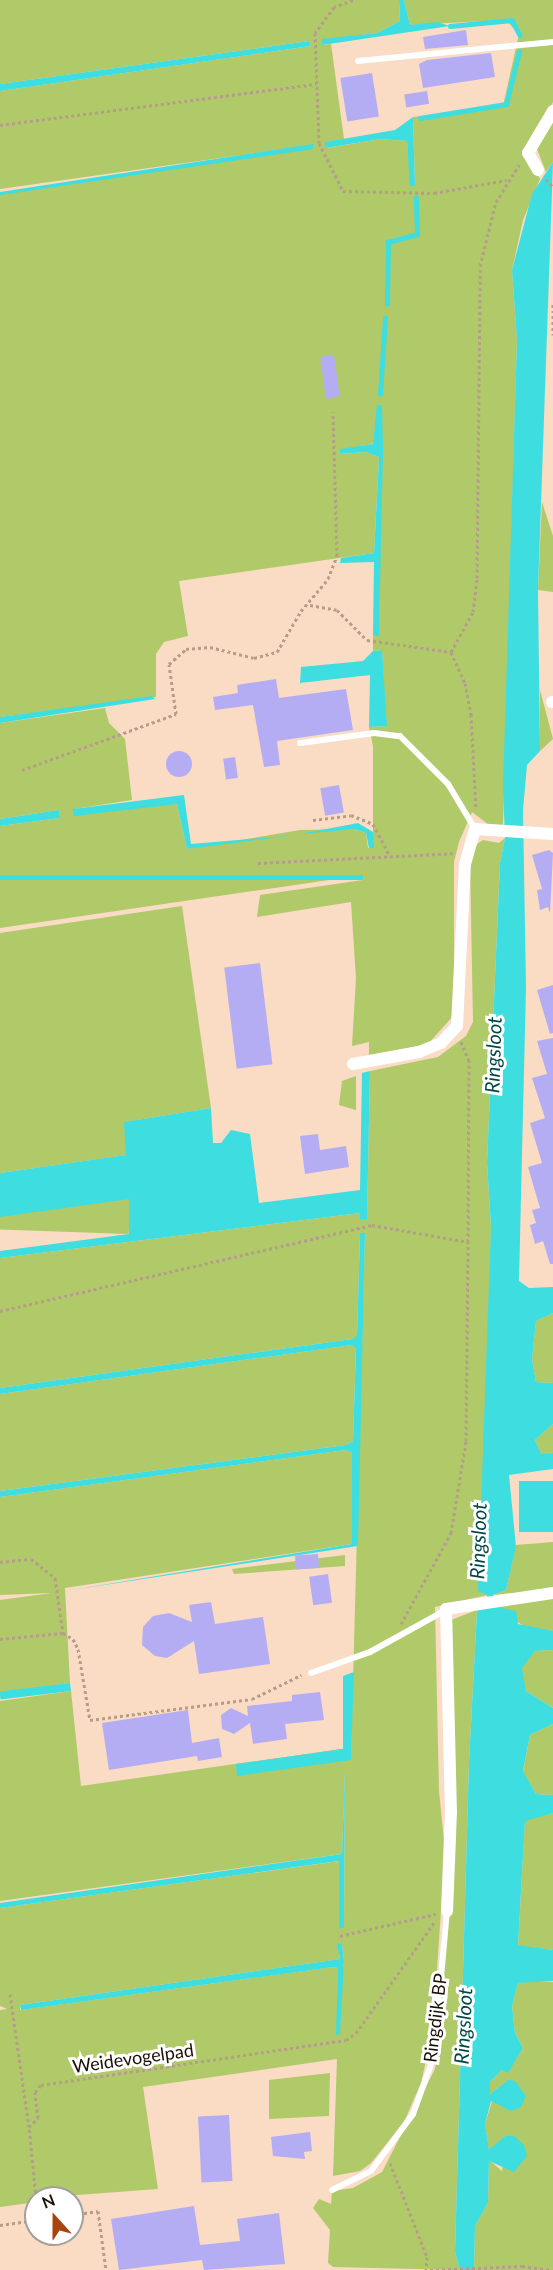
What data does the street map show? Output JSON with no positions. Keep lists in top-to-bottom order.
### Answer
{
  "streets": {
    "street": ["Ringdijk BP"],
    "path": ["Weidevogelpad"]
  },
  "crossings": [
    ["Ringdijk BP", "Weidevogelpad"]
  ],
  "water": ["Ringsloot"],
  "north": "top"
}
